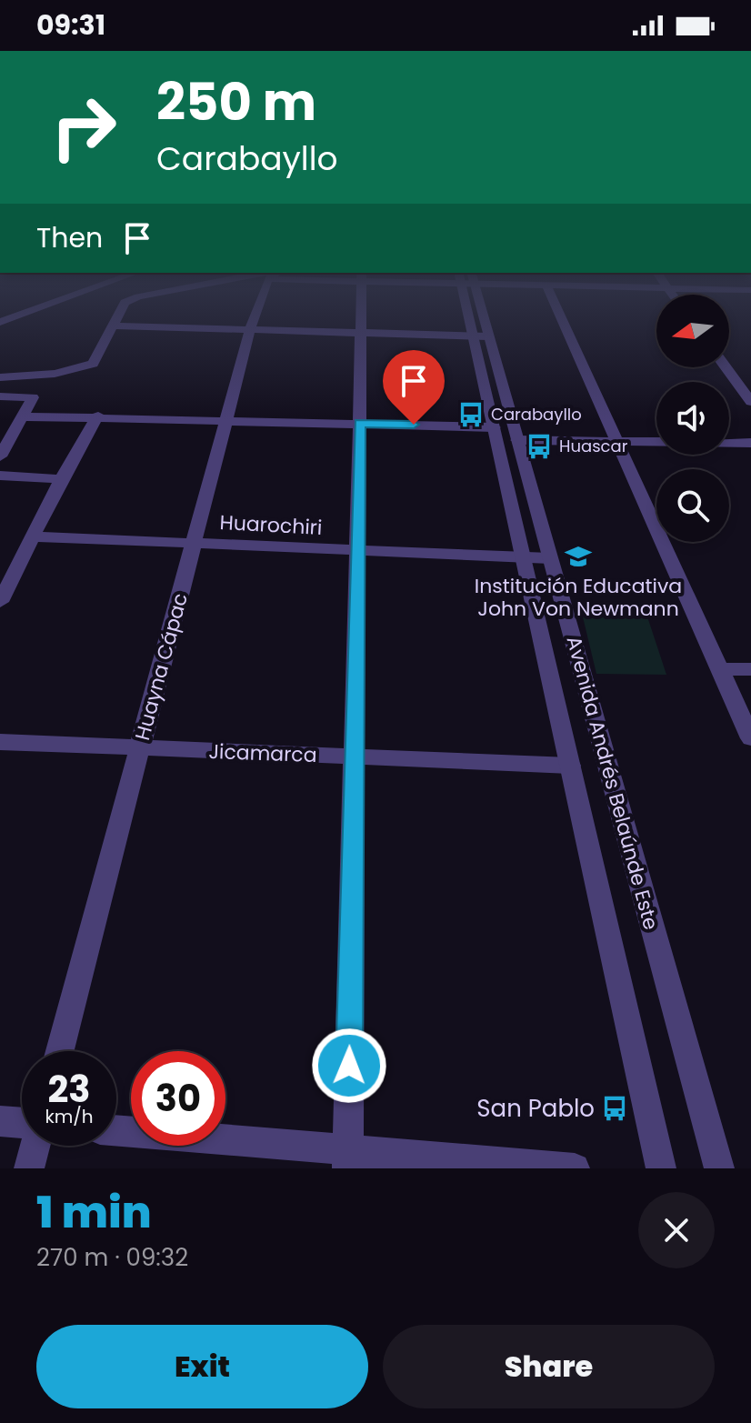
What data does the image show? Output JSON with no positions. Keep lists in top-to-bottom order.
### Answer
{
  "streets": {
    "street": [
      "Huarochiri",
      "Huayna Cápac",
      "Jicamarca",
      "Avenida Andrés Belaúnde Este"
    ]
  },
  "crossings": [
    ["Huarochiri", "Huayna Cápac"],
    ["Huarochiri", "Avenida Andrés Belaúnde Este"],
    ["Huayna Cápac", "Jicamarca"],
    ["Jicamarca", "Avenida Andrés Belaúnde Este"]
  ],
  "places": {
    "bus stop": ["Carabayllo", "Huascar", "San Pablo"],
    "school or university": ["Institución Educativa John Von Newmann"]
  },
  "north": "left",
  "page": {
    "status": "09:31",
    "turn": ["250 m", "Carabayllo"],
    "then": "Then",
    "speed": "23 km/h",
    "limit": "30",
    "heading": ["1 min", "270 m · 09:32"],
    "buttons": ["Exit", "Share"]
  }
}
